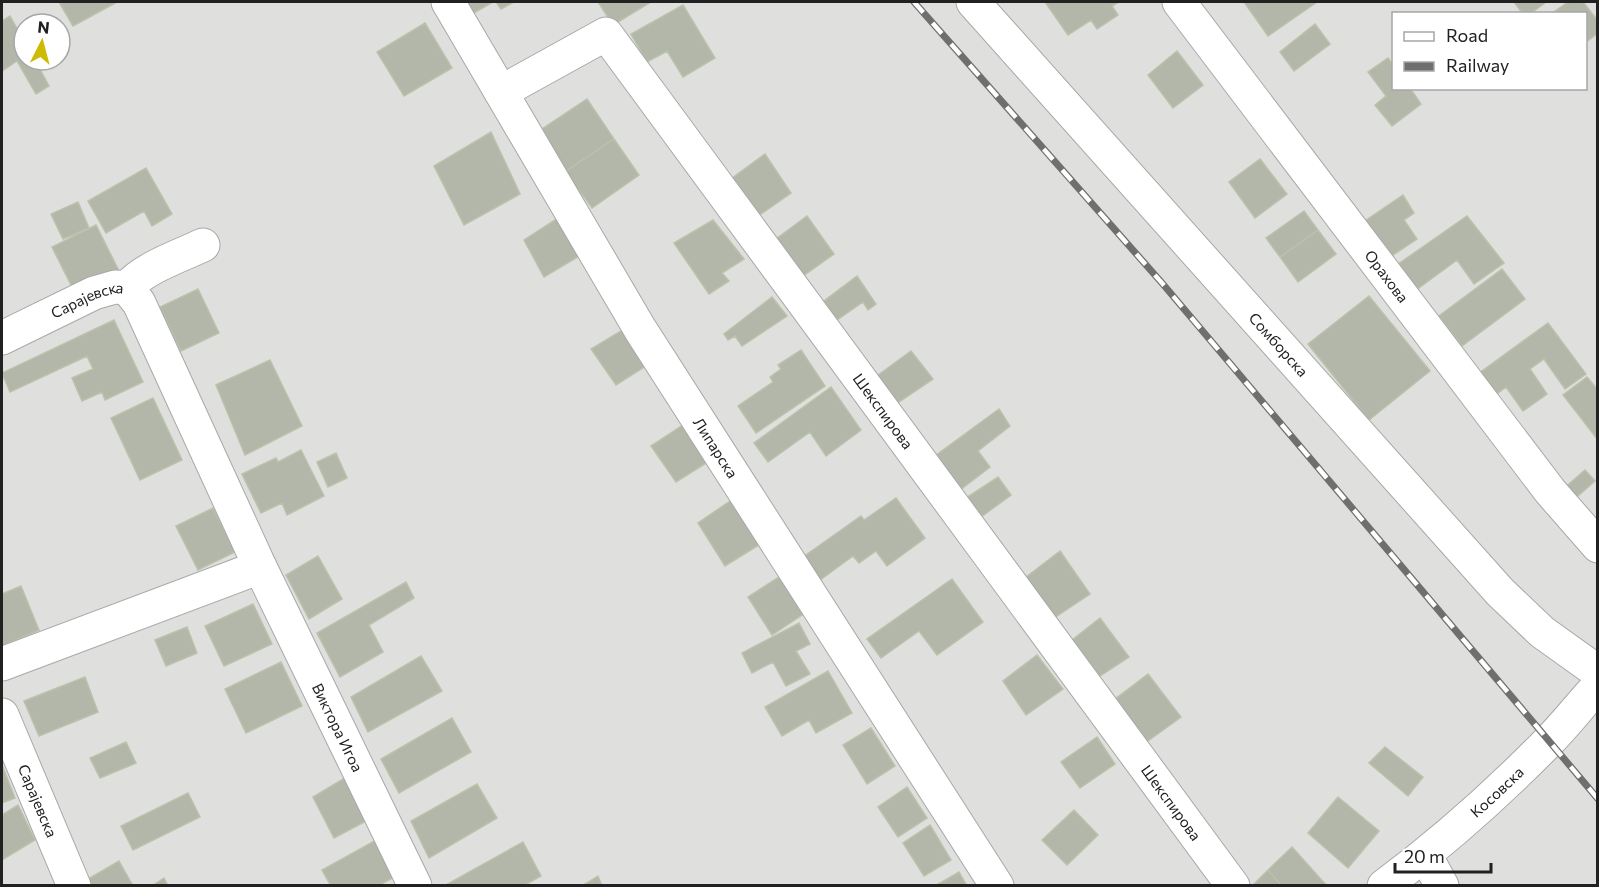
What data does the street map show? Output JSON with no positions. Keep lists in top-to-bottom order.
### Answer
{
  "streets": {
    "street": [
      "Орахова",
      "Сарајевска",
      "Сомборска",
      "Шекспирова",
      "Липарска",
      "Виктора Игоа",
      "Косовска"
    ]
  },
  "crossings": [
    ["Сарајевска", "Виктора Игоа"],
    ["Шекспирова", "Липарска"]
  ],
  "legend": ["Road", "Railway"],
  "scale_bar": "20 m",
  "north": "top"
}
